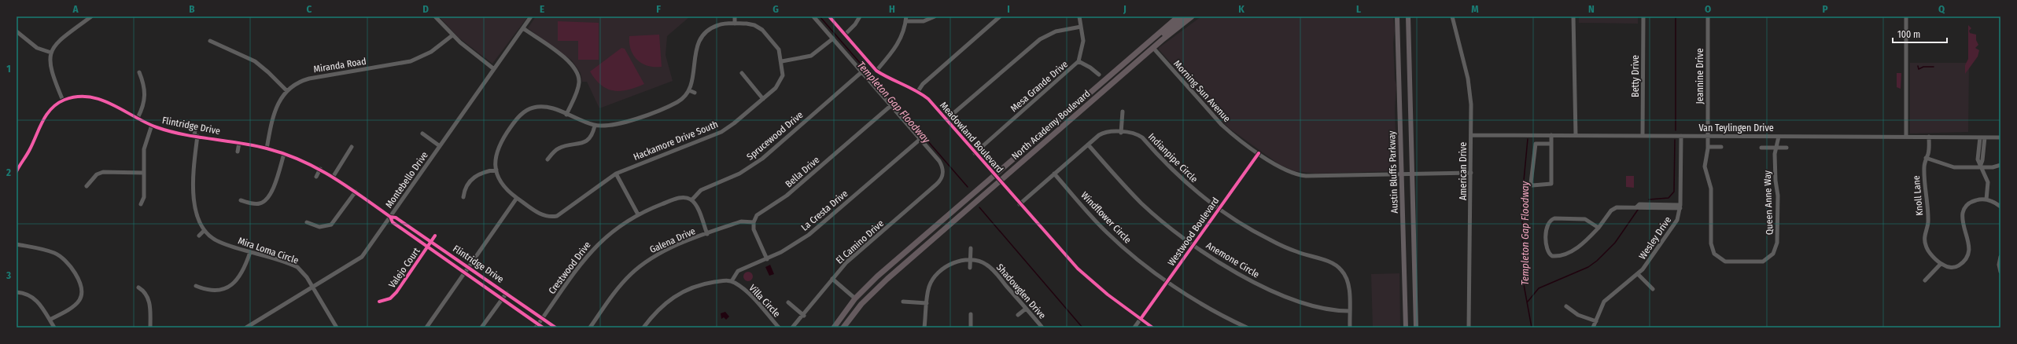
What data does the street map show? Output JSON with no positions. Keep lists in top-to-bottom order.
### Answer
{
  "streets": {
    "highway": ["North Academy Boulevard"],
    "main road": ["Austin Bluffs Parkway"],
    "street": [
      "Miranda Road",
      "Betty Drive",
      "Jeannine Drive",
      "Mesa Grande Drive",
      "Morning Sun Avenue",
      "Flintridge Drive",
      "Van Teylingen Drive",
      "Sprucewood Drive",
      "Meadowland Boulevard",
      "Hackamore Drive South",
      "Indianpipe Circle",
      "American Drive",
      "Bella Drive",
      "Montebello Drive",
      "Knoll Lane",
      "Queen Anne Way",
      "La Cresta Drive",
      "Windflower Circle",
      "Westwood Boulevard",
      "Wesley Drive",
      "Galena Drive",
      "El Camino Drive",
      "Mira Loma Circle",
      "Anemone Circle",
      "Valejo Court",
      "Crestwood Drive",
      "Shadowglen Drive",
      "Villa Circle"
    ]
  },
  "crossings": [
    ["Miranda Road", "Flintridge Drive"],
    ["Betty Drive", "Van Teylingen Drive"],
    ["Jeannine Drive", "Van Teylingen Drive"],
    ["Jeannine Drive", "Queen Anne Way"],
    ["Mesa Grande Drive", "Meadowland Boulevard"],
    ["Morning Sun Avenue", "North Academy Boulevard"],
    ["Morning Sun Avenue", "American Drive"],
    ["Morning Sun Avenue", "Austin Bluffs Parkway"],
    ["Morning Sun Avenue", "Westwood Boulevard"],
    ["North Academy Boulevard", "Meadowland Boulevard"],
    ["Flintridge Drive", "Montebello Drive"],
    ["Flintridge Drive", "Mira Loma Circle"],
    ["Flintridge Drive", "Valejo Court"],
    ["Flintridge Drive", "Crestwood Drive"],
    ["Van Teylingen Drive", "American Drive"],
    ["Van Teylingen Drive", "Knoll Lane"],
    ["Van Teylingen Drive", "Queen Anne Way"],
    ["Van Teylingen Drive", "Wesley Drive"],
    ["Sprucewood Drive", "Crestwood Drive"],
    ["Meadowland Boulevard", "Indianpipe Circle"],
    ["Meadowland Boulevard", "Westwood Boulevard"],
    ["Indianpipe Circle", "Windflower Circle"],
    ["Indianpipe Circle", "Westwood Boulevard"],
    ["Indianpipe Circle", "Anemone Circle"],
    ["Bella Drive", "Galena Drive"],
    ["Montebello Drive", "Mira Loma Circle"],
    ["La Cresta Drive", "El Camino Drive"],
    ["La Cresta Drive", "Villa Circle"],
    ["Windflower Circle", "Westwood Boulevard"],
    ["Westwood Boulevard", "Anemone Circle"]
  ],
  "water": ["Templeton Gap Floodway"],
  "scale_bar": "100 m",
  "grid": {
    "columns": [
      "A",
      "B",
      "C",
      "D",
      "E",
      "F",
      "G",
      "H",
      "I",
      "J",
      "K",
      "L",
      "M",
      "N",
      "O",
      "P",
      "Q"
    ],
    "rows": ["1", "2", "3"]
  }
}
